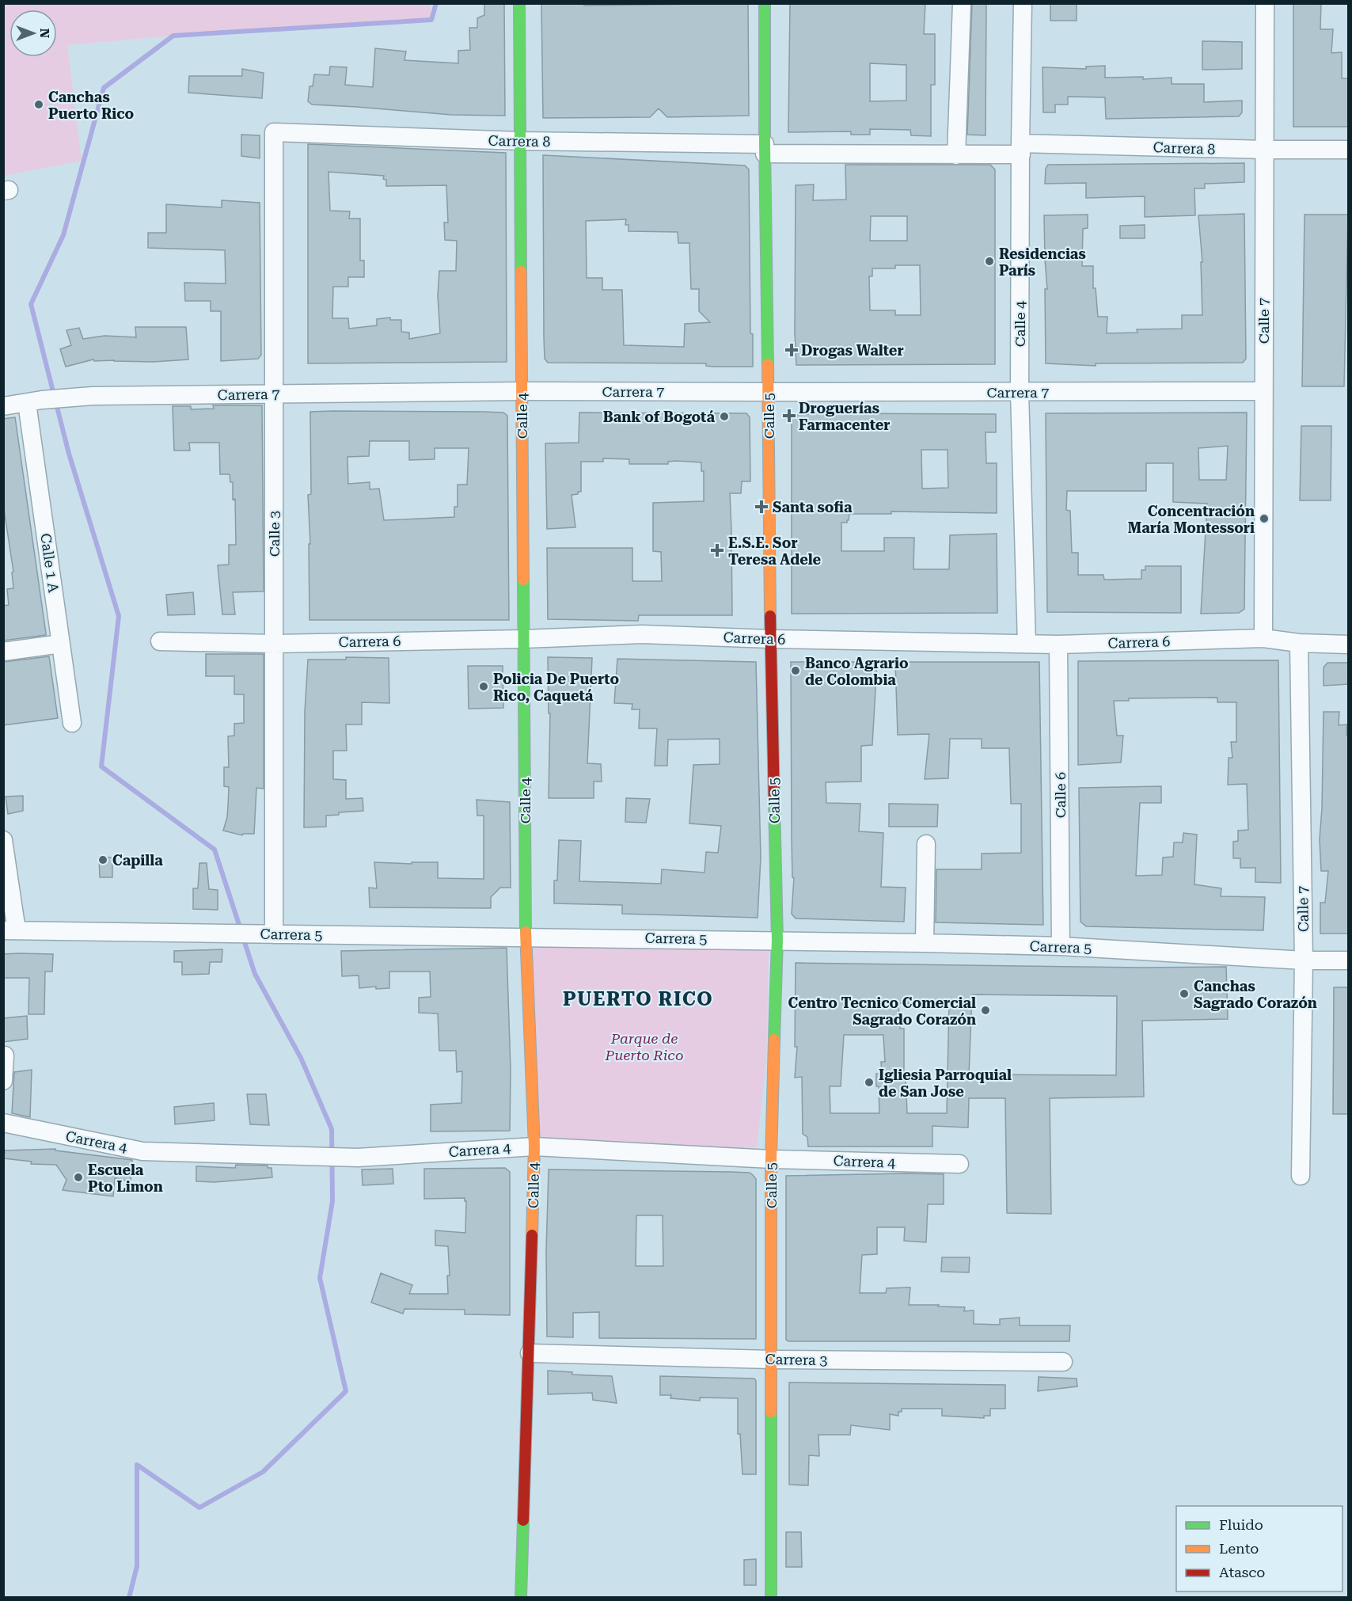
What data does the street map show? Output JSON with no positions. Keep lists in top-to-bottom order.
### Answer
{
  "streets": {
    "street": [
      "Carrera 8",
      "Calle 7",
      "Calle 4",
      "Carrera 7",
      "Calle 5",
      "Calle 3",
      "Calle 1 A",
      "Carrera 6",
      "Calle 6",
      "Carrera 5",
      "Carrera 4",
      "Carrera 3"
    ]
  },
  "crossings": [
    ["Carrera 8", "Calle 7"],
    ["Carrera 8", "Calle 4"],
    ["Carrera 8", "Calle 5"],
    ["Carrera 8", "Calle 3"],
    ["Calle 7", "Carrera 7"],
    ["Calle 7", "Carrera 6"],
    ["Calle 7", "Carrera 5"],
    ["Calle 4", "Carrera 7"],
    ["Calle 4", "Carrera 6"],
    ["Calle 4", "Carrera 5"],
    ["Calle 4", "Carrera 4"],
    ["Calle 4", "Carrera 3"],
    ["Carrera 7", "Calle 5"],
    ["Carrera 7", "Calle 3"],
    ["Carrera 7", "Calle 1 A"],
    ["Calle 5", "Carrera 6"],
    ["Calle 5", "Carrera 5"],
    ["Calle 5", "Carrera 4"],
    ["Calle 5", "Carrera 3"],
    ["Calle 3", "Carrera 6"],
    ["Calle 3", "Carrera 5"],
    ["Carrera 6", "Calle 6"],
    ["Calle 6", "Carrera 5"]
  ],
  "districts": ["PUERTO RICO"],
  "parks": ["Parque de Puerto Rico"],
  "places": {
    "other": [
      "Canchas Puerto Rico",
      "Residencias París",
      "Bank of Bogotá",
      "Concentración María Montessori",
      "Banco Agrario de Colombia",
      "Policia De Puerto Rico, Caquetá",
      "Capilla",
      "Canchas Sagrado Corazón",
      "Centro Tecnico Comercial Sagrado Corazón",
      "Igliesia Parroquial de San Jose",
      "Escuela Pto Limon"
    ],
    "health": [
      "Drogas Walter",
      "Droguerías Farmacenter",
      "Santa sofia",
      "E.S.E. Sor Teresa Adele"
    ]
  },
  "legend": ["Fluido", "Lento", "Atasco"],
  "north": "right"
}
